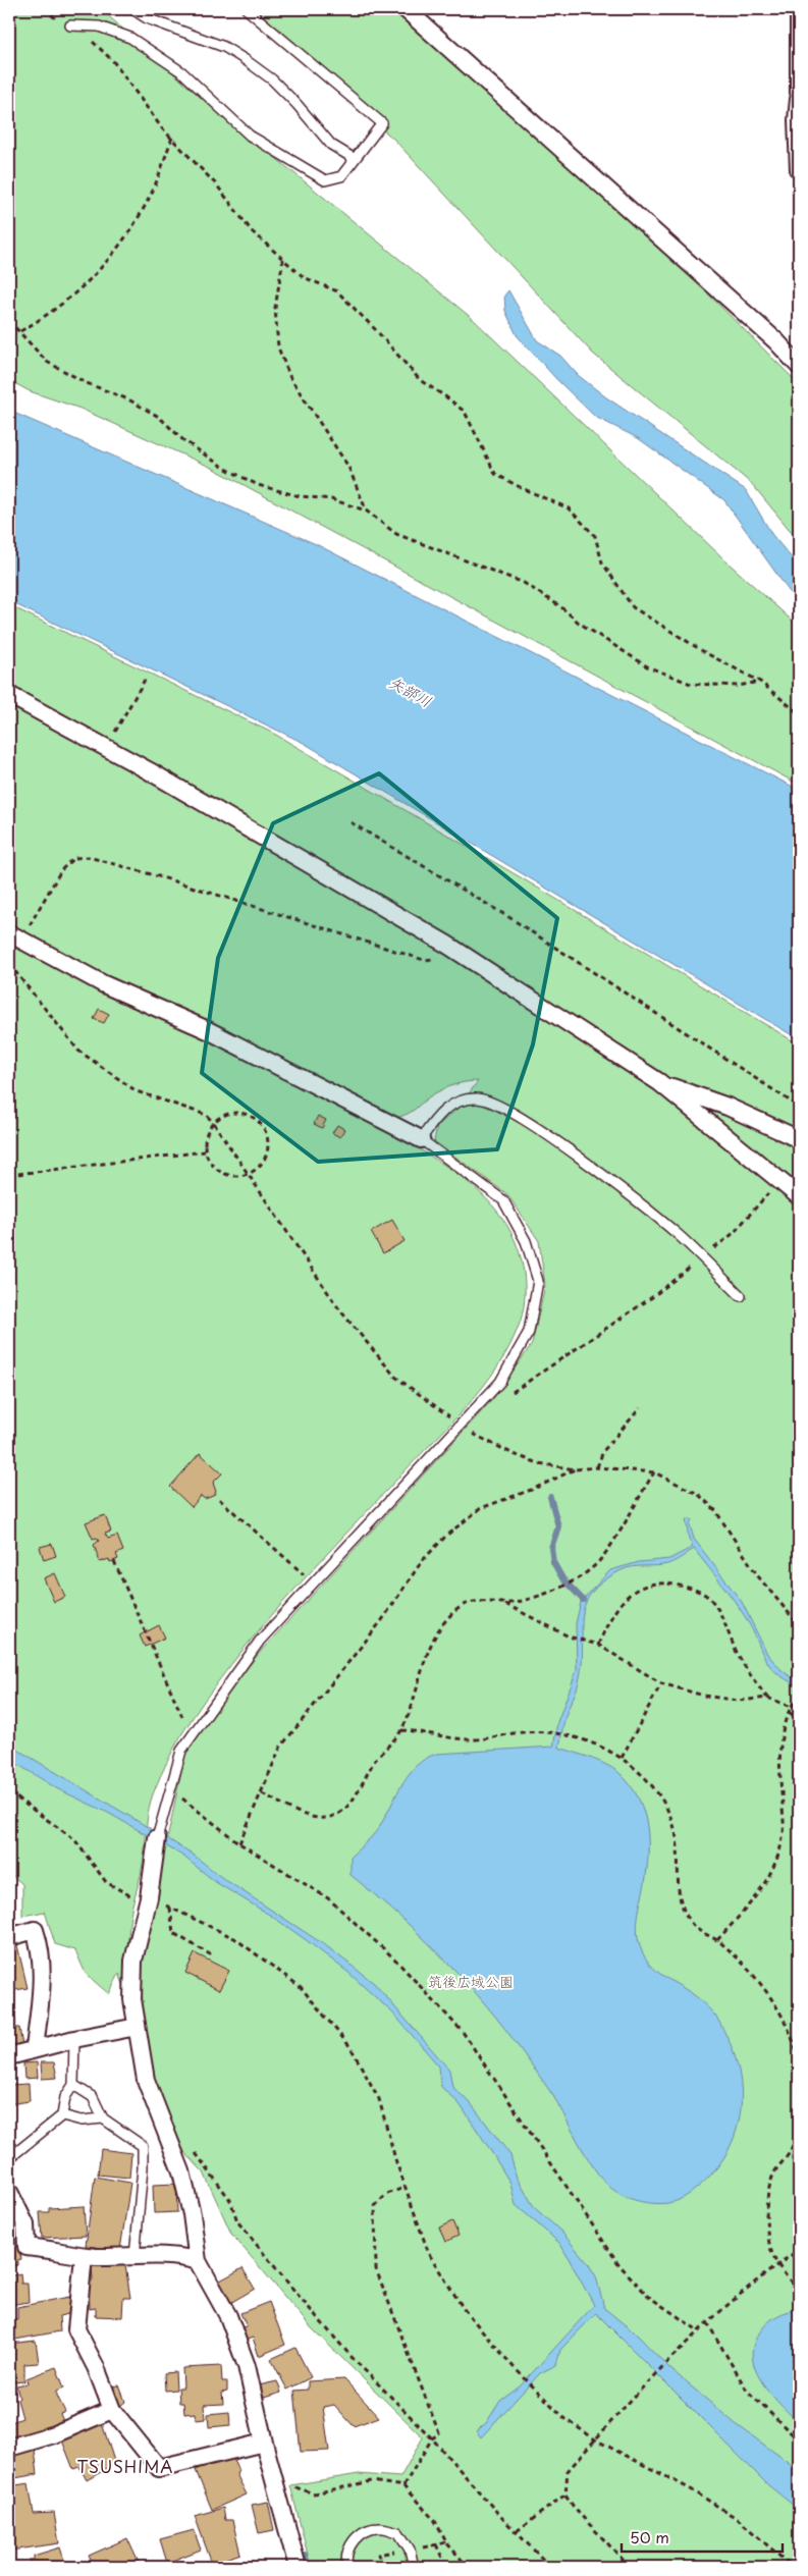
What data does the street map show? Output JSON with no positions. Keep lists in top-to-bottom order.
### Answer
{
  "districts": ["TSUSHIMA"],
  "water": ["矢部川"],
  "parks": ["筑後広域公園"],
  "scale_bar": "50 m"
}
